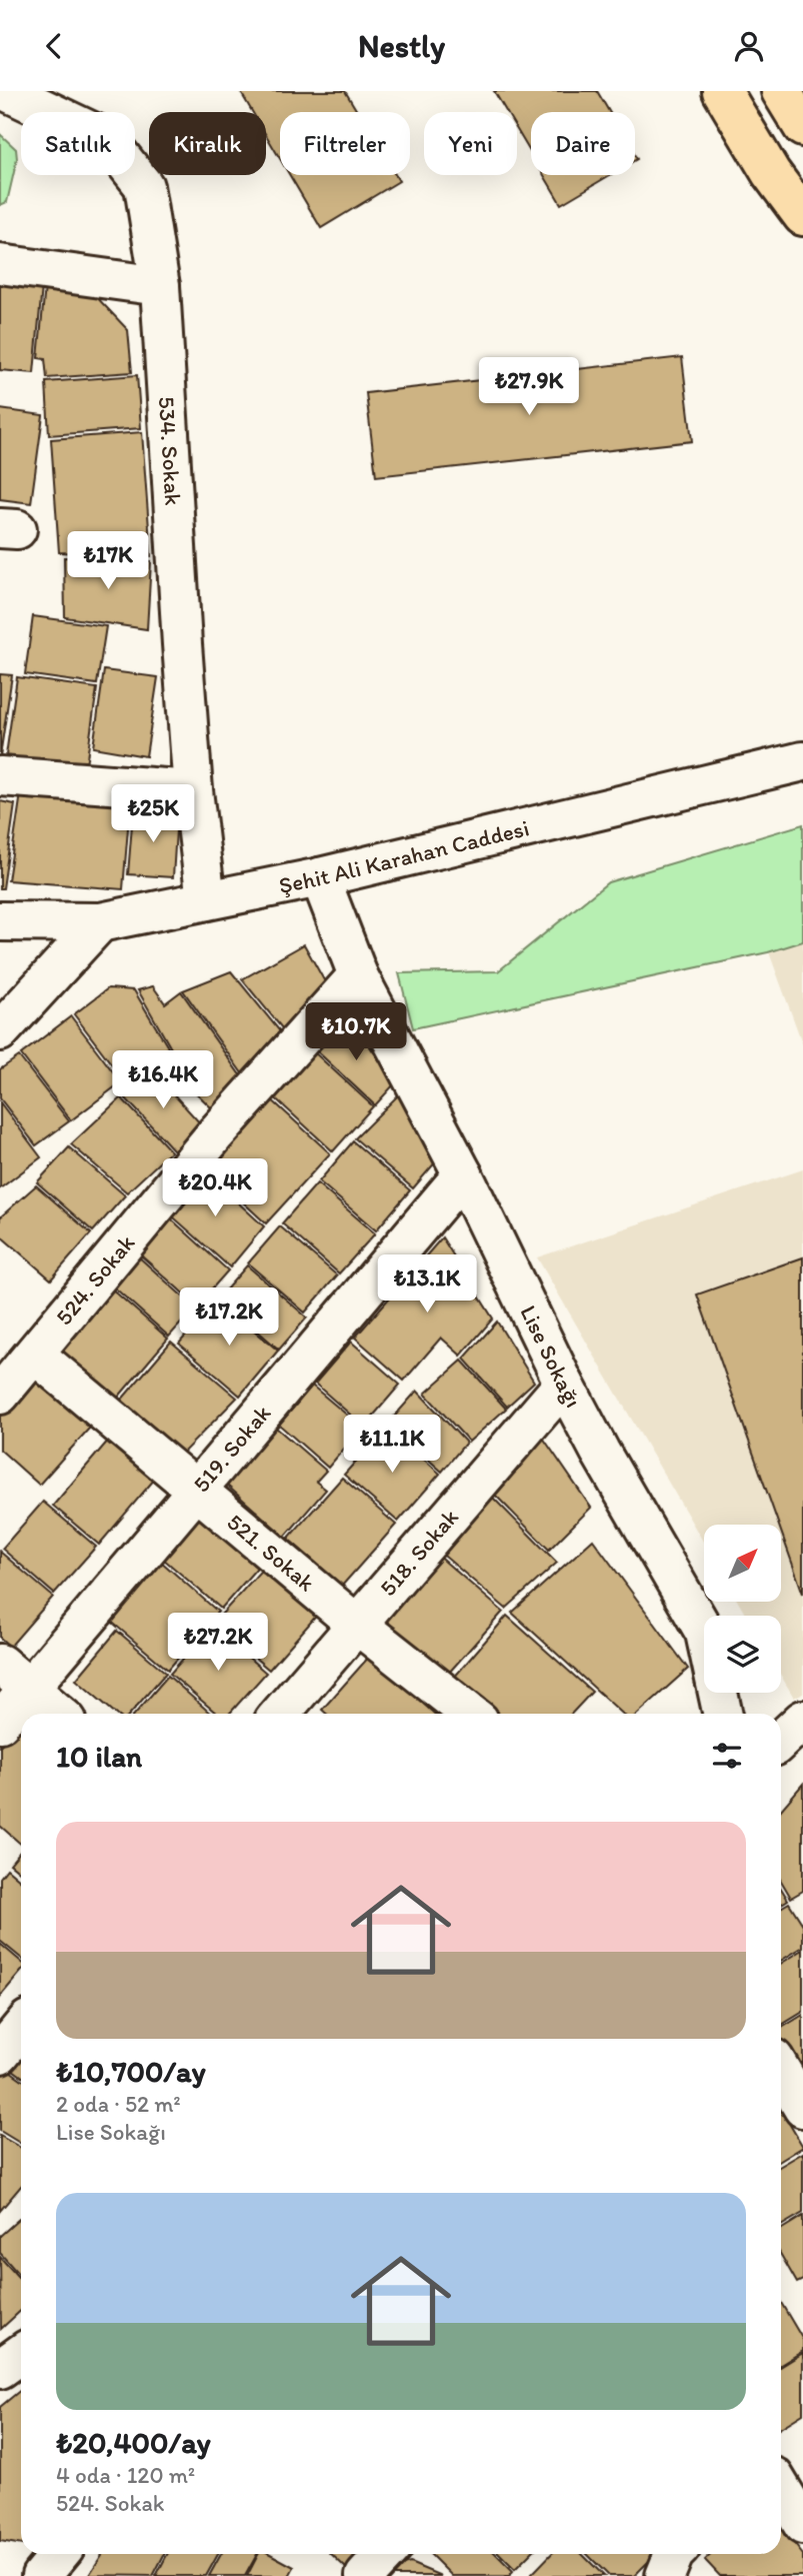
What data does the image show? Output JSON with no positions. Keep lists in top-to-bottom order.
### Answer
{
  "streets": {
    "street": [
      "534. Sokak",
      "Şehit Ali Karahan Caddesi",
      "524. Sokak",
      "Lise Sokağı",
      "519. Sokak",
      "518. Sokak",
      "521. Sokak"
    ]
  },
  "crossings": [
    ["534. Sokak", "Şehit Ali Karahan Caddesi"],
    ["Şehit Ali Karahan Caddesi", "Lise Sokağı"],
    ["524. Sokak", "Lise Sokağı"],
    ["524. Sokak", "521. Sokak"],
    ["Lise Sokağı", "519. Sokak"],
    ["Lise Sokağı", "518. Sokak"],
    ["519. Sokak", "521. Sokak"],
    ["518. Sokak", "521. Sokak"]
  ],
  "north": "top right",
  "page": {
    "header": "Nestly",
    "chip": [
      "Satılık",
      "Kiralık",
      "Filtreler",
      "Yeni",
      "Daire"
    ],
    "price": [
      "₺27.9K",
      "₺17K",
      "₺25K",
      "₺10.7K",
      "₺16.4K",
      "₺20.4K",
      "₺13.1K",
      "₺17.2K",
      "₺11.1K",
      "₺27.2K"
    ],
    "heading": "10 ilan",
    "list": [
      {
        "name": "₺10,700/ay",
        "note": "2 oda · 52 m² · Lise Sokağı"
      },
      {
        "name": "₺20,400/ay",
        "note": "4 oda · 120 m² · 524. Sokak"
      }
    ]
  }
}
